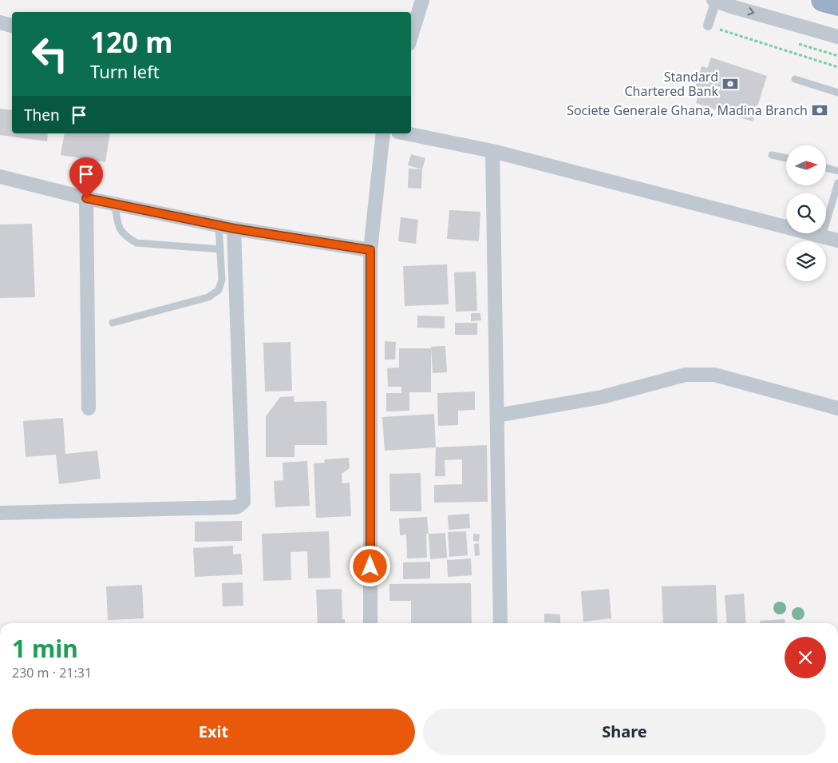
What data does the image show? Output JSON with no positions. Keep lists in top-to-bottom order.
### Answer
{
  "places": {
    "bank": ["Standard Chartered Bank", "Societe Generale Ghana, Madina Branch"]
  },
  "north": "right",
  "page": {
    "turn": ["120 m", "Turn left"],
    "then": "Then",
    "heading": ["1 min", "230 m · 21:31"],
    "buttons": ["Exit", "Share"]
  }
}
